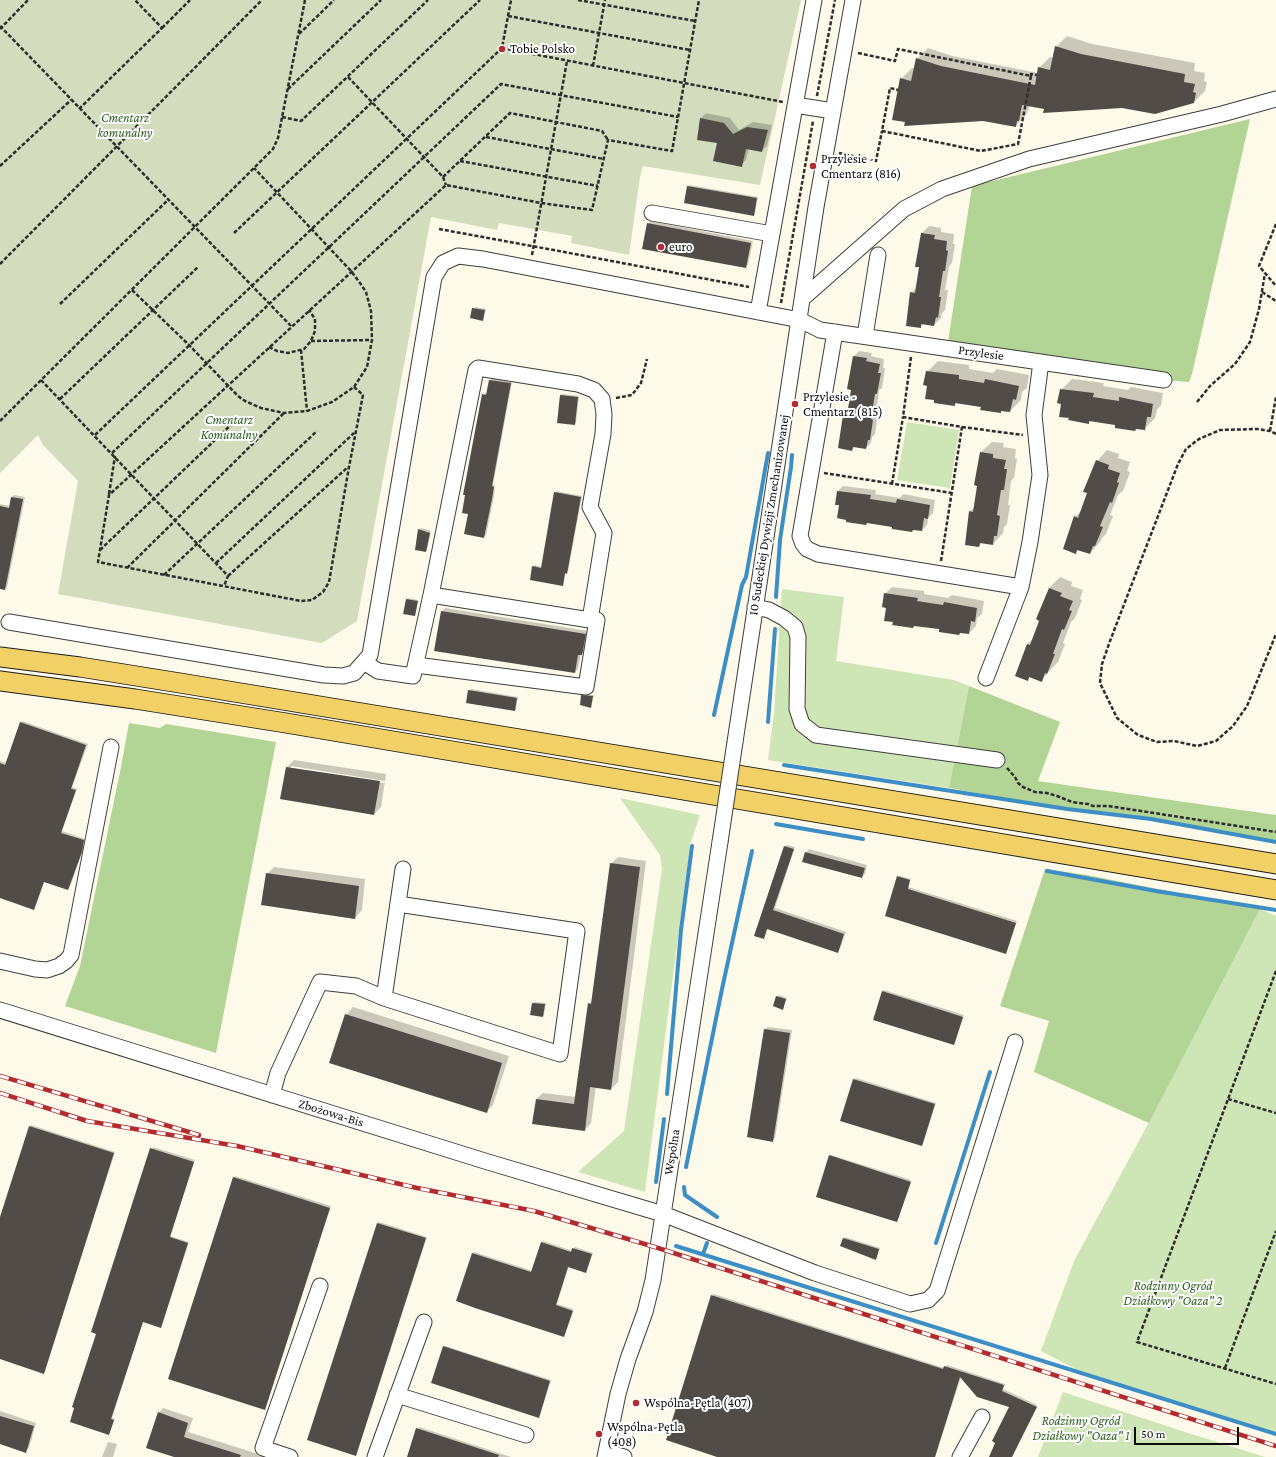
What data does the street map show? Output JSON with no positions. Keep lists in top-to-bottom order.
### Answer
{
  "streets": {
    "street": [
      "Przylesie",
      "10 Sudeckiej Dywizji Zmechanizowanej",
      "Zbożowa-Bis",
      "Wspólna"
    ]
  },
  "crossings": [
    ["Przylesie", "10 Sudeckiej Dywizji Zmechanizowanej"],
    ["10 Sudeckiej Dywizji Zmechanizowanej", "Wspólna"],
    ["Zbożowa-Bis", "Wspólna"]
  ],
  "parks": [
    "Cmentarz komunalny",
    "Cmentarz Komunalny",
    "Rodzinny Ogród Działkowy \"Oaza\" 2",
    "Rodzinny Ogród Działkowy \"Oaza\" 1"
  ],
  "places": [
    "Tobie Polsko",
    "Przylesie - Cmentarz (816)",
    "euro",
    "Przylesie - Cmentarz (815)",
    "Wspólna-Pętla (407)",
    "Wspólna-Pętla (408)"
  ],
  "scale_bar": "50 m"
}
